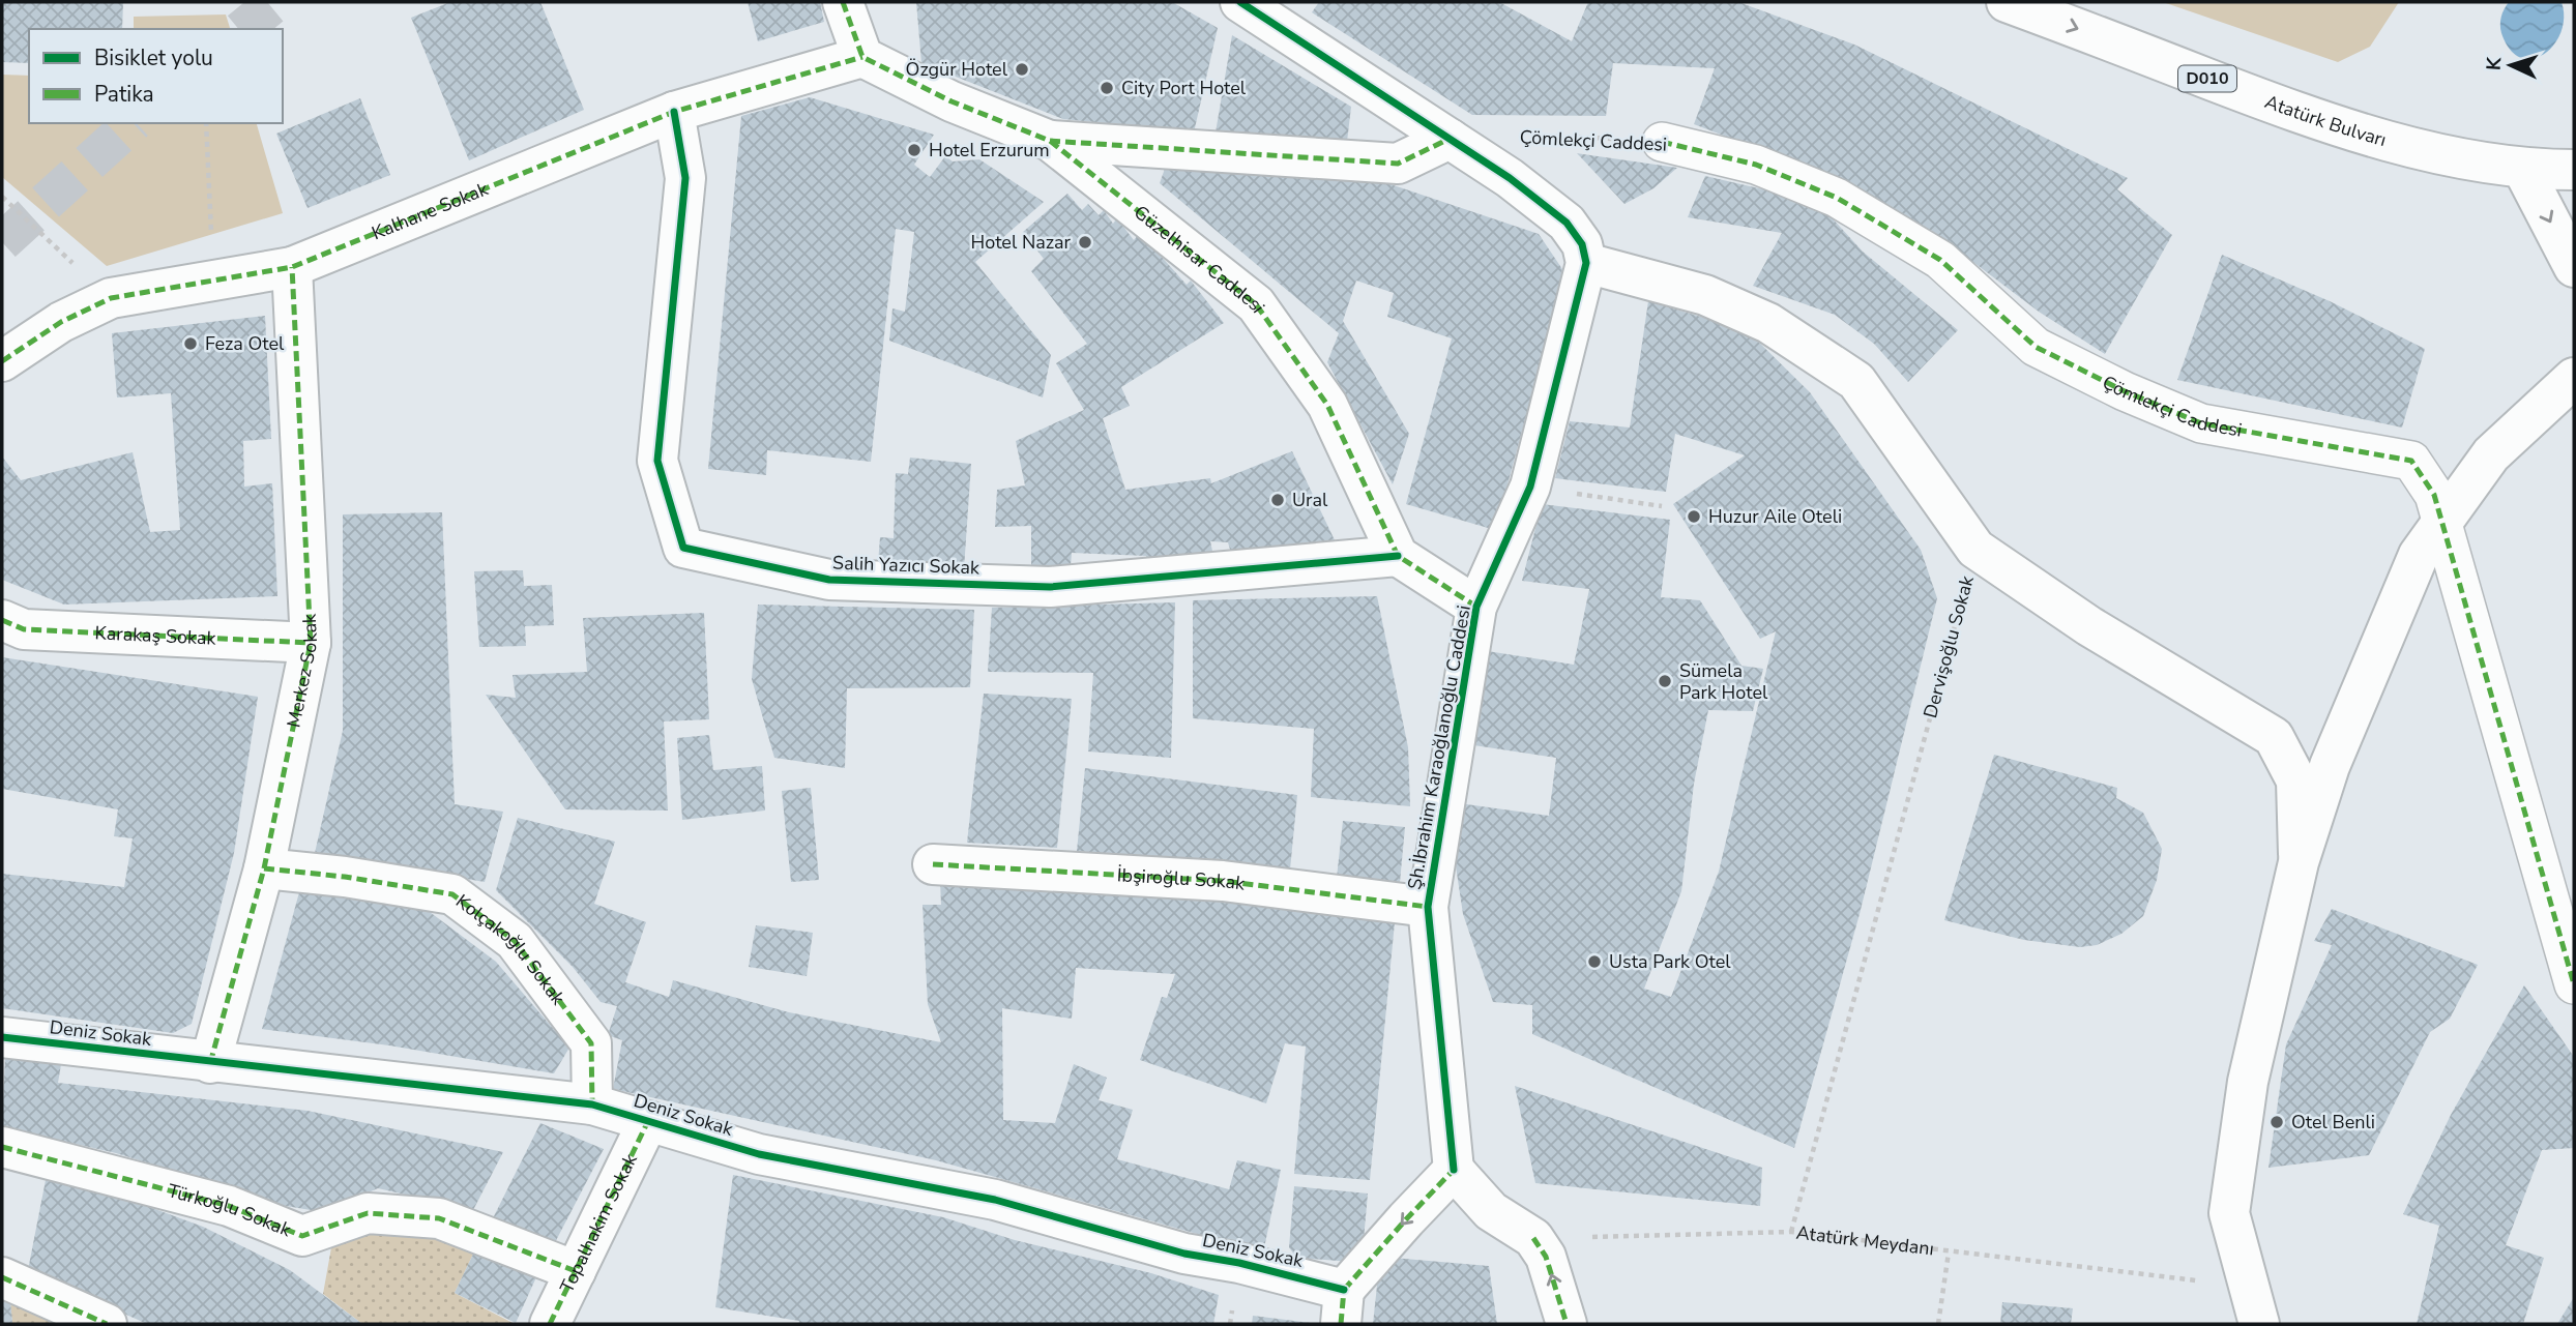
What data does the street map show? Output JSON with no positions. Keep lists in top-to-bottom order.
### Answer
{
  "streets": {
    "main road": [
      "D010",
      "Atatürk Bulvarı",
      "Kalhane Sokak",
      "Güzelhisar Caddesi",
      "Salih Yazıcı Sokak",
      "Karakaş Sokak",
      "Merkez Sokak",
      "Şh.İbrahim Karaoğlanoğlu Caddesi",
      "İbşiroğlu Sokak",
      "Kolçakoğlu Sokak",
      "Deniz Sokak",
      "Türkoğlu Sokak",
      "Topalhakim Sokak"
    ],
    "street": ["Çömlekçi Caddesi"],
    "path": ["Dervişoğlu Sokak", "Atatürk Meydanı"]
  },
  "crossings": [
    ["Kalhane Sokak", "Güzelhisar Caddesi"],
    ["Kalhane Sokak", "Salih Yazıcı Sokak"],
    ["Kalhane Sokak", "Merkez Sokak"],
    ["Güzelhisar Caddesi", "Salih Yazıcı Sokak"],
    ["Karakaş Sokak", "Merkez Sokak"],
    ["Dervişoğlu Sokak", "Atatürk Meydanı"],
    ["Merkez Sokak", "Kolçakoğlu Sokak"],
    ["Merkez Sokak", "Deniz Sokak"],
    ["Şh.İbrahim Karaoğlanoğlu Caddesi", "İbşiroğlu Sokak"],
    ["Kolçakoğlu Sokak", "Deniz Sokak"],
    ["Deniz Sokak", "Topalhakim Sokak"],
    ["Türkoğlu Sokak", "Topalhakim Sokak"]
  ],
  "one_way": ["Atatürk Bulvarı"],
  "places": [
    "Özgür Hotel",
    "City Port Hotel",
    "Hotel Erzurum",
    "Hotel Nazar",
    "Feza Otel",
    "Ural",
    "Huzur Aile Oteli",
    "Sümela Park Hotel",
    "Usta Park Otel",
    "Otel Benli"
  ],
  "legend": ["Bisiklet yolu", "Patika"],
  "north": "left"
}
